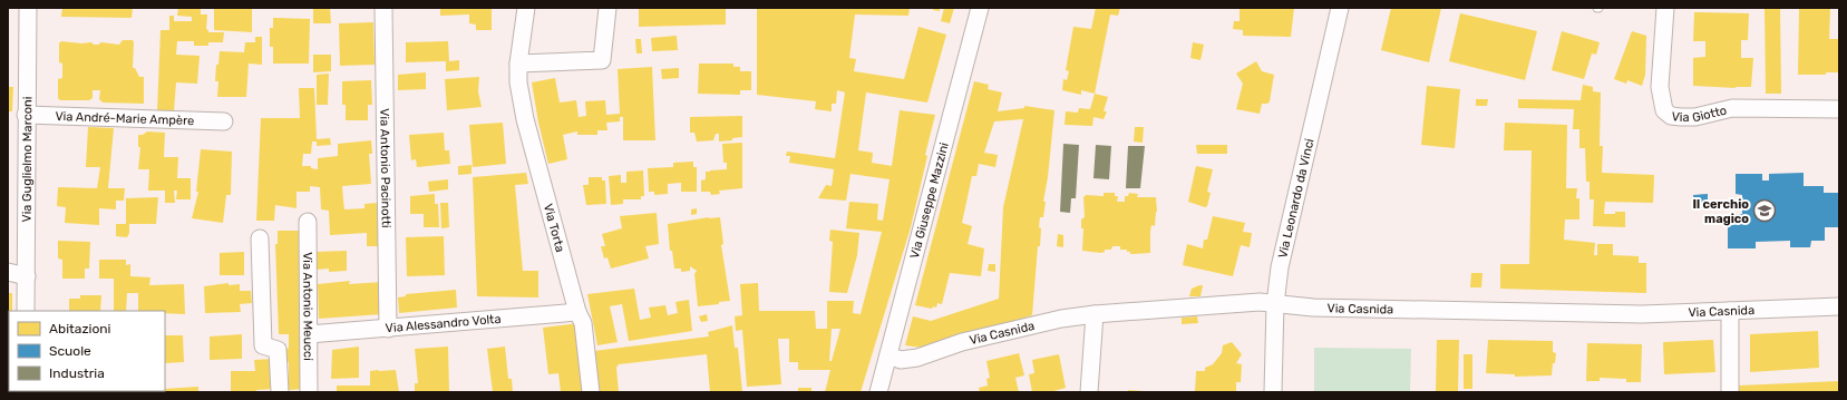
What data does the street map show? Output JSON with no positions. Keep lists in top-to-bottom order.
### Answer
{
  "streets": {
    "street": [
      "Via Giotto",
      "Via André-Marie Ampère",
      "Via Guglielmo Marconi",
      "Via Antonio Pacinotti",
      "Via Leonardo da Vinci",
      "Via Giuseppe Mazzini",
      "Via Torta",
      "Via Antonio Meucci",
      "Via Casnida",
      "Via Alessandro Volta"
    ]
  },
  "crossings": [
    ["Via André-Marie Ampère", "Via Guglielmo Marconi"],
    ["Via Antonio Pacinotti", "Via Alessandro Volta"],
    ["Via Leonardo da Vinci", "Via Casnida"],
    ["Via Giuseppe Mazzini", "Via Casnida"],
    ["Via Torta", "Via Alessandro Volta"],
    ["Via Antonio Meucci", "Via Alessandro Volta"]
  ],
  "places": {
    "school or university": ["Il cerchio magico"]
  },
  "legend": ["Abitazioni", "Scuole", "Industria"]
}
